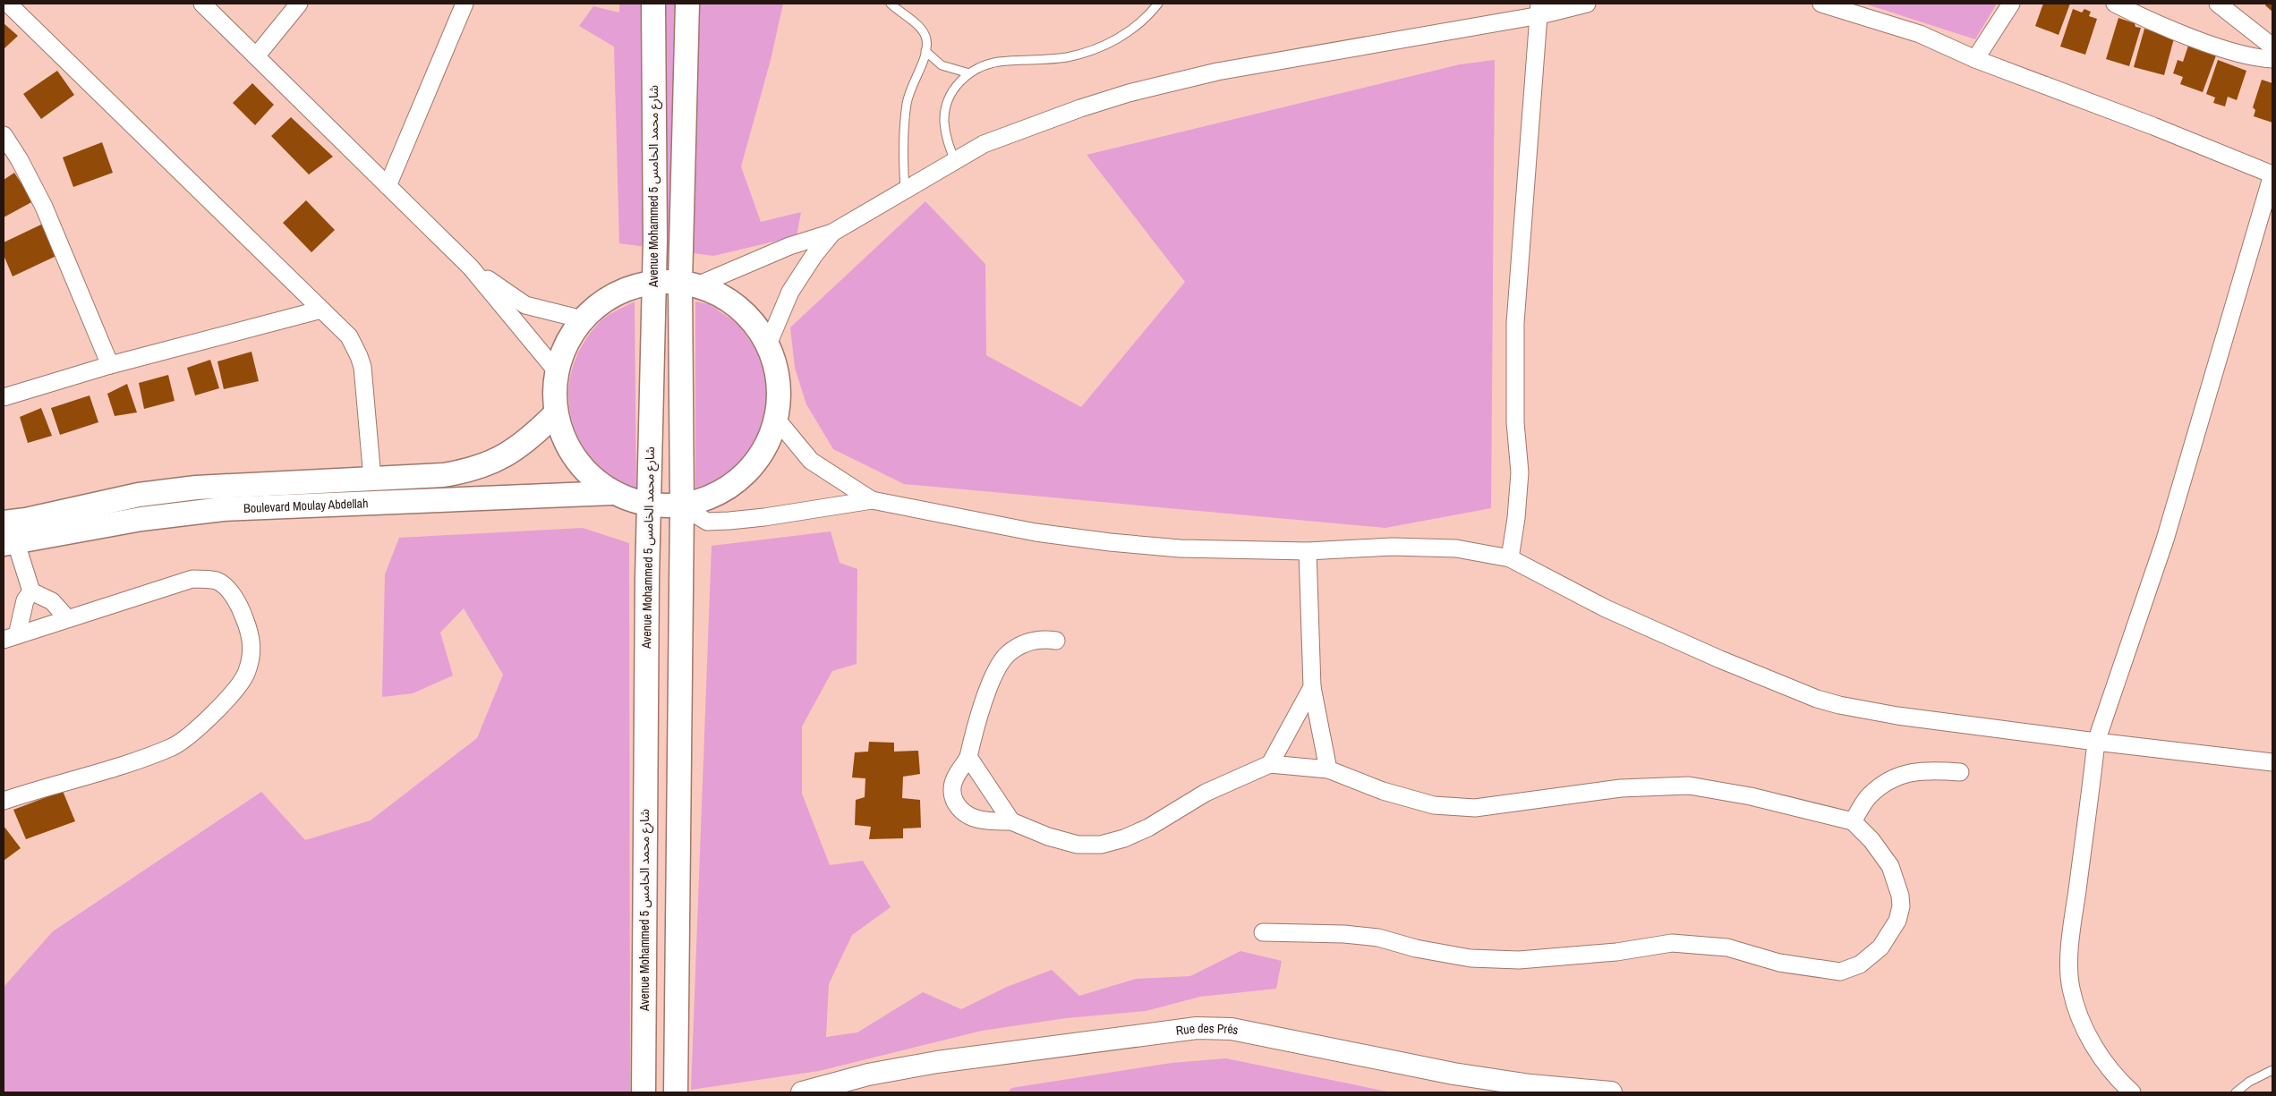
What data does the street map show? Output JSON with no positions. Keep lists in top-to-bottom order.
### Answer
{
  "streets": {
    "main road": ["Avenue Mohammed 5 شارع محمد الخامس", "Boulevard Moulay Abdellah"],
    "street": ["Rue des Prés"]
  }
}
